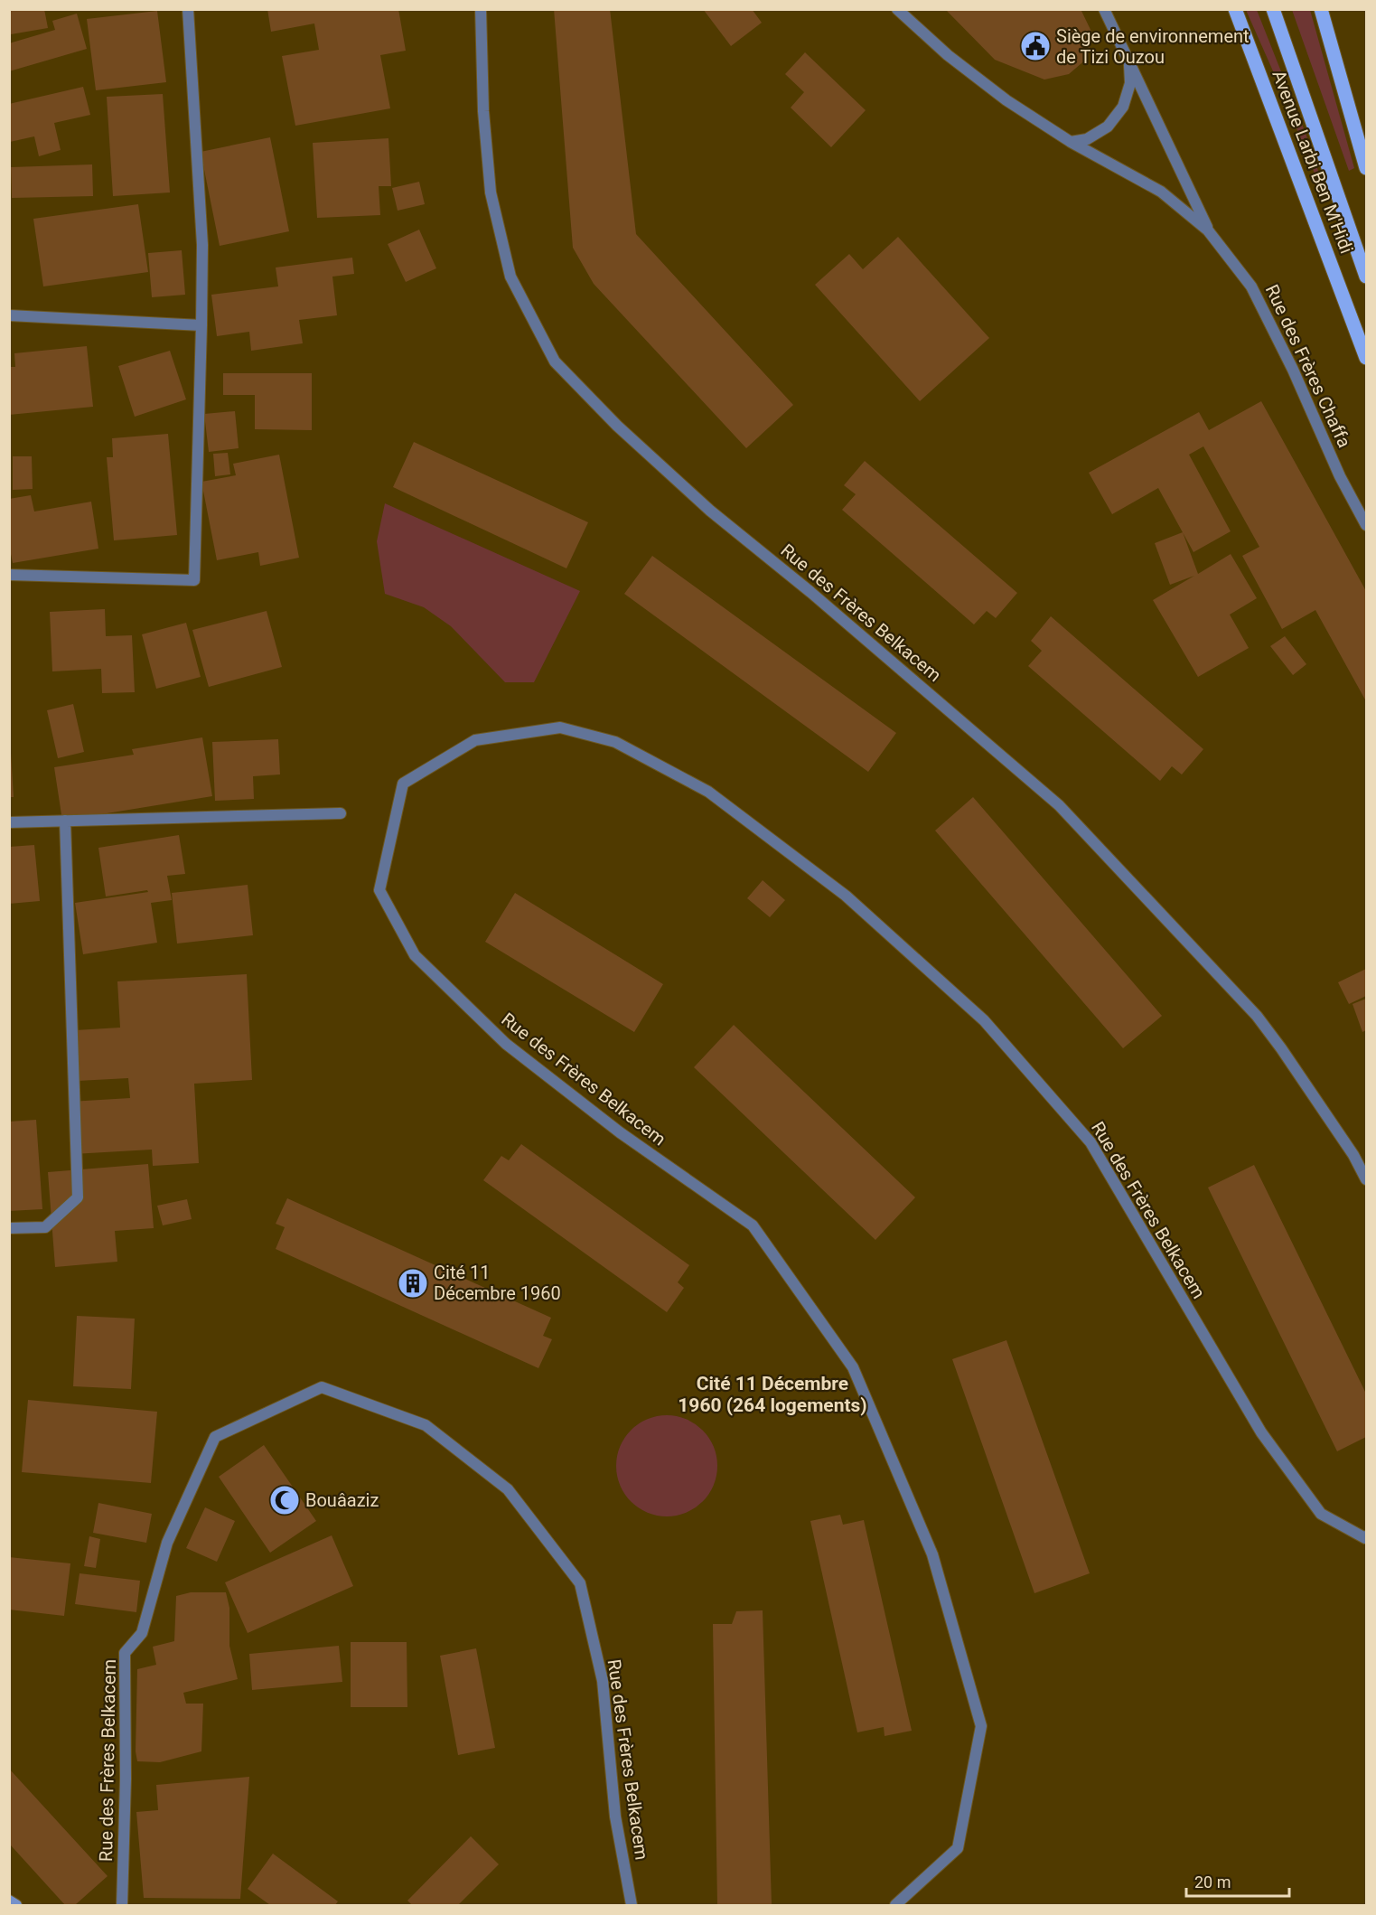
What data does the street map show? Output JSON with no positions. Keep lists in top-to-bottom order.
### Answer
{
  "streets": {
    "main road": ["Avenue Larbi Ben M'Hidi"],
    "street": ["Rue des Frères Chaffa", "Rue des Frères Belkacem"]
  },
  "districts": ["Cité 11 Décembre 1960 (264 logements)"],
  "places": {
    "public building": ["Siège de environnement de Tizi Ouzou"],
    "building": ["Cité 11 Décembre 1960"],
    "mosque": ["Bouâaziz"]
  },
  "scale_bar": "20 m"
}
